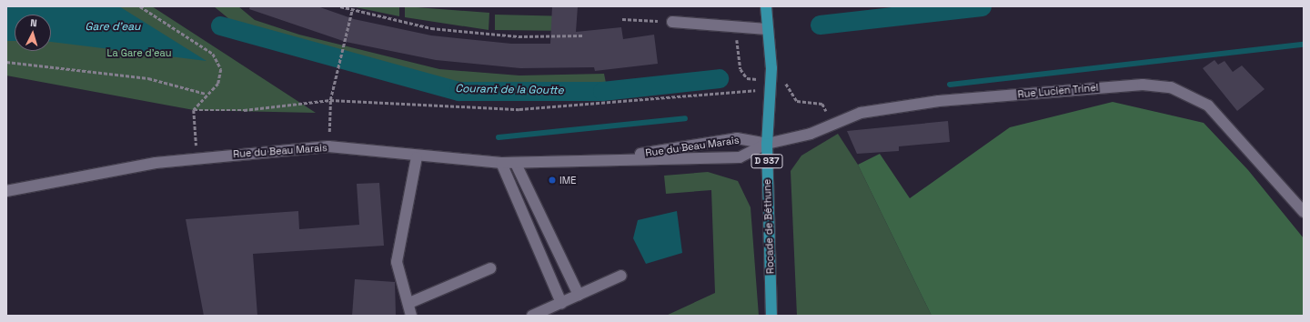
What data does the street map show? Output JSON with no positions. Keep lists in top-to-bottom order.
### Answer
{
  "streets": {
    "main road": ["D 937", "Rocade de Béthune"],
    "street": ["Rue Lucien Trinel", "Rue du Beau Marais"]
  },
  "crossings": [
    ["Rue Lucien Trinel", "Rue du Beau Marais"],
    ["Rue Lucien Trinel", "Rocade de Béthune"],
    ["Rue du Beau Marais", "Rocade de Béthune"]
  ],
  "water": ["Gare d'eau", "Courant de la Goutte"],
  "parks": ["La Gare d'eau"],
  "places": ["IME"],
  "north": "top"
}
